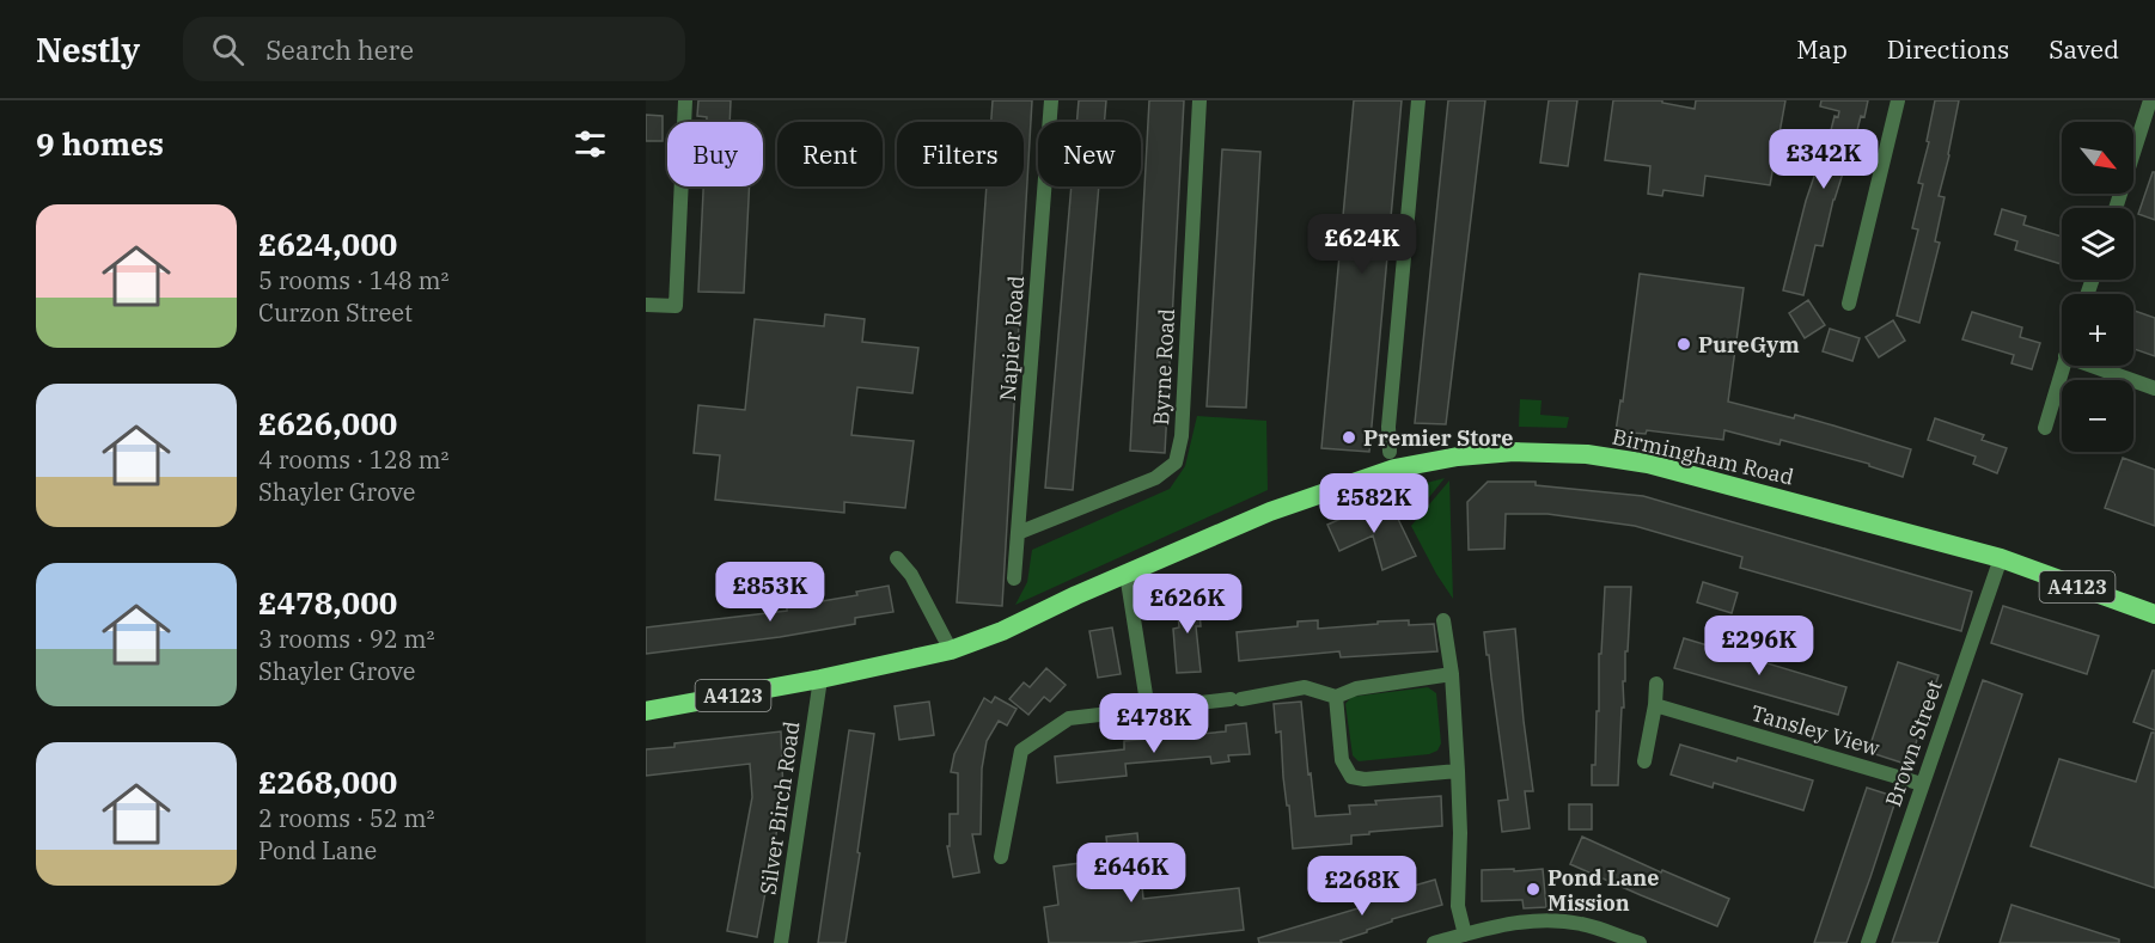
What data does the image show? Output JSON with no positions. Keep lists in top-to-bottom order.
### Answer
{
  "streets": {
    "highway": ["Birmingham Road", "A4123"],
    "street": [
      "Napier Road",
      "Byrne Road",
      "Tansley View",
      "Brown Street",
      "Silver Birch Road"
    ]
  },
  "crossings": [
    ["Napier Road", "Byrne Road"],
    ["Birmingham Road", "A4123"],
    ["Birmingham Road", "Brown Street"],
    ["A4123", "Silver Birch Road"],
    ["Tansley View", "Brown Street"]
  ],
  "places": ["PureGym", "Premier Store", "Pond Lane Mission"],
  "north": "bottom right",
  "page": {
    "header": "Nestly",
    "search": "Search here",
    "nav": ["Map", "Directions", "Saved"],
    "heading": "9 homes",
    "map_buttons": ["+", "−"],
    "chip": [
      "Buy",
      "Rent",
      "Filters",
      "New"
    ],
    "price": [
      "£342K",
      "£624K",
      "£582K",
      "£853K",
      "£626K",
      "£296K",
      "£478K",
      "£646K",
      "£268K"
    ],
    "list": [
      {
        "name": "£624,000",
        "note": "5 rooms · 148 m² · Curzon Street"
      },
      {
        "name": "£626,000",
        "note": "4 rooms · 128 m² · Shayler Grove"
      },
      {
        "name": "£478,000",
        "note": "3 rooms · 92 m² · Shayler Grove"
      },
      {
        "name": "£268,000",
        "note": "2 rooms · 52 m² · Pond Lane"
      }
    ]
  }
}
